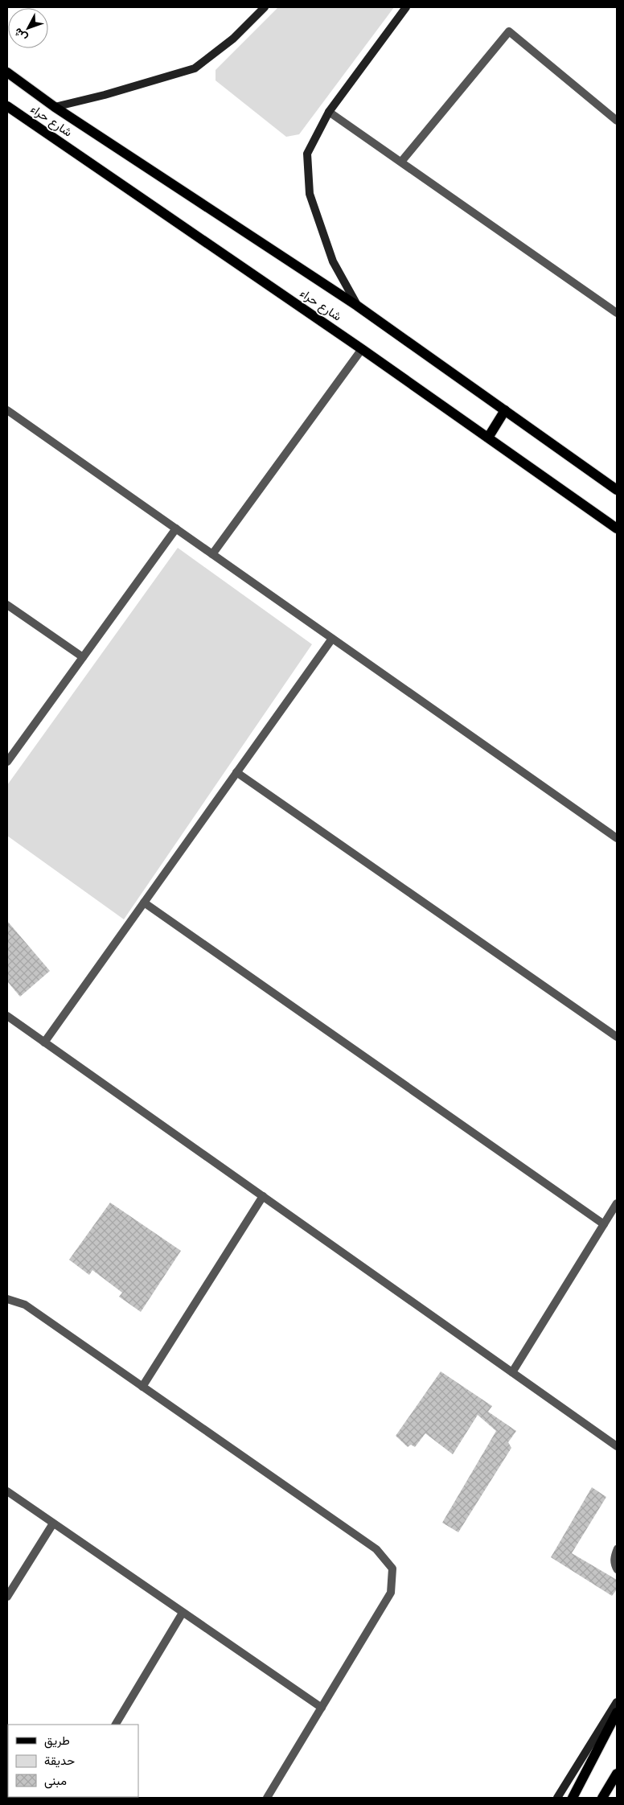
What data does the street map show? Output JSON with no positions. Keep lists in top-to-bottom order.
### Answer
{
  "streets": {
    "main road": ["شارع حراء"]
  },
  "legend": ["طريق", "حديقة", "مبنى"],
  "north": "bottom left"
}
